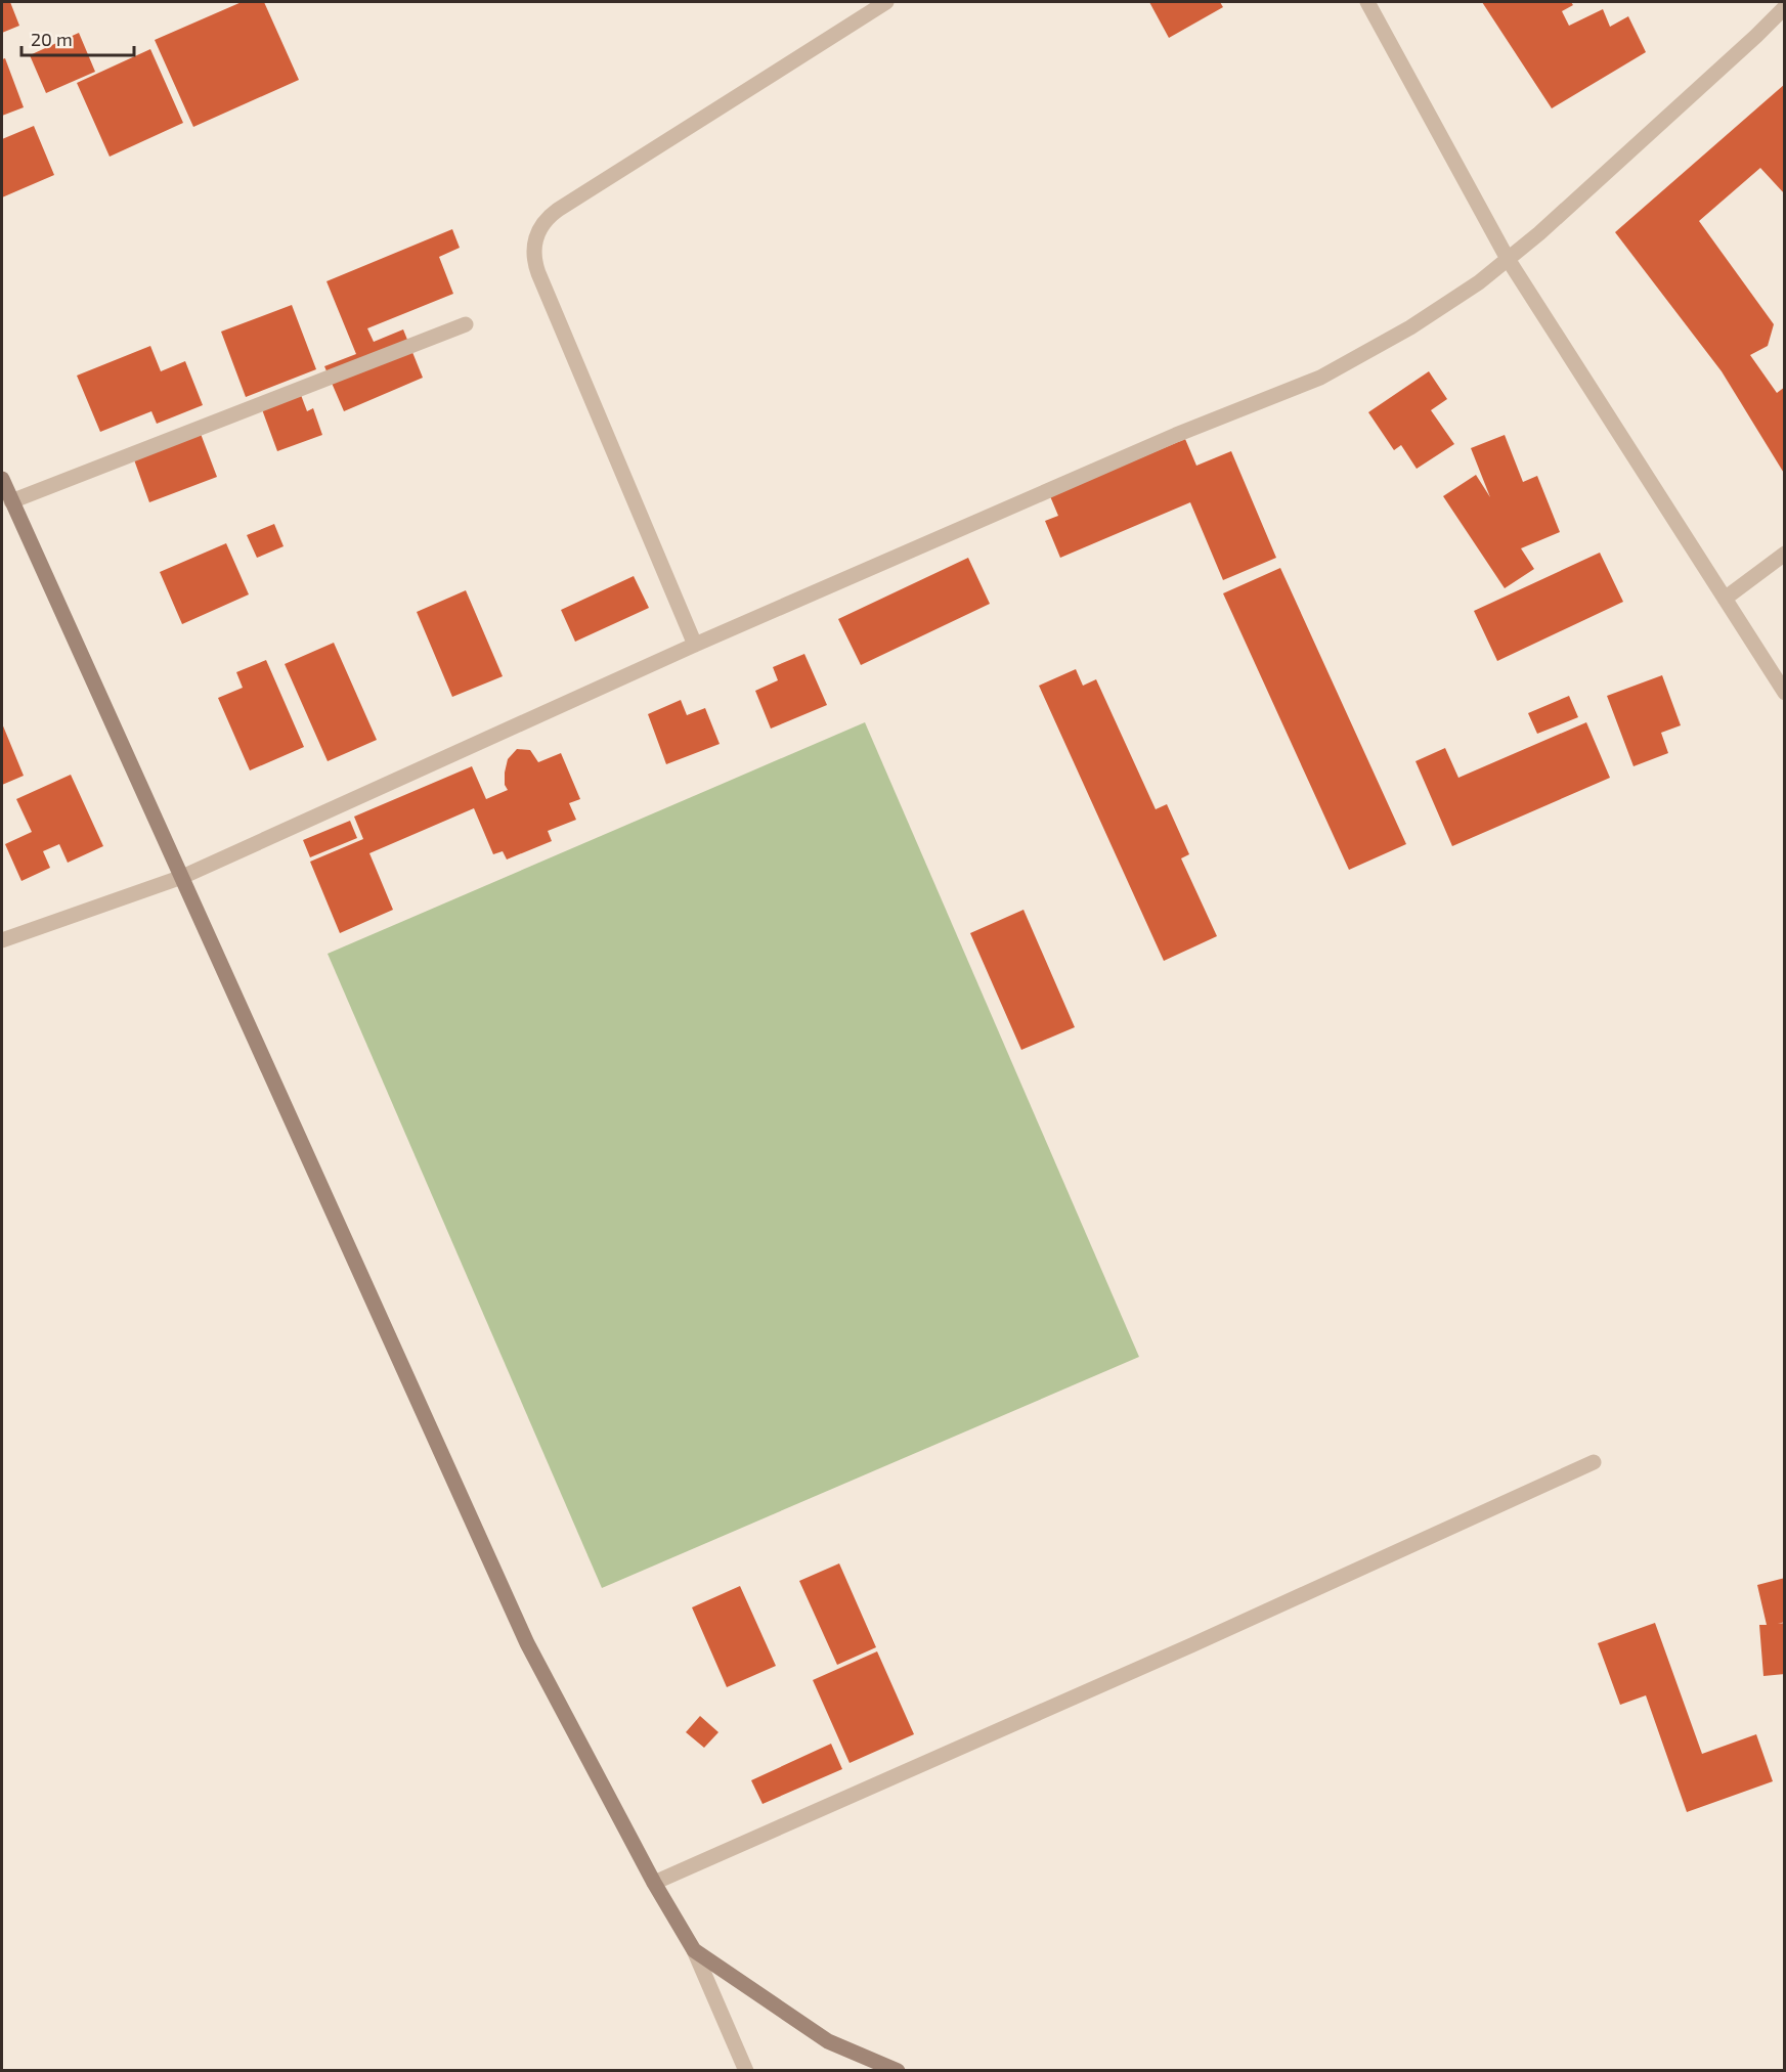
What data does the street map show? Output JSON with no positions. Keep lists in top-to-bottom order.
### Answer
{
  "scale_bar": "20 m"
}
